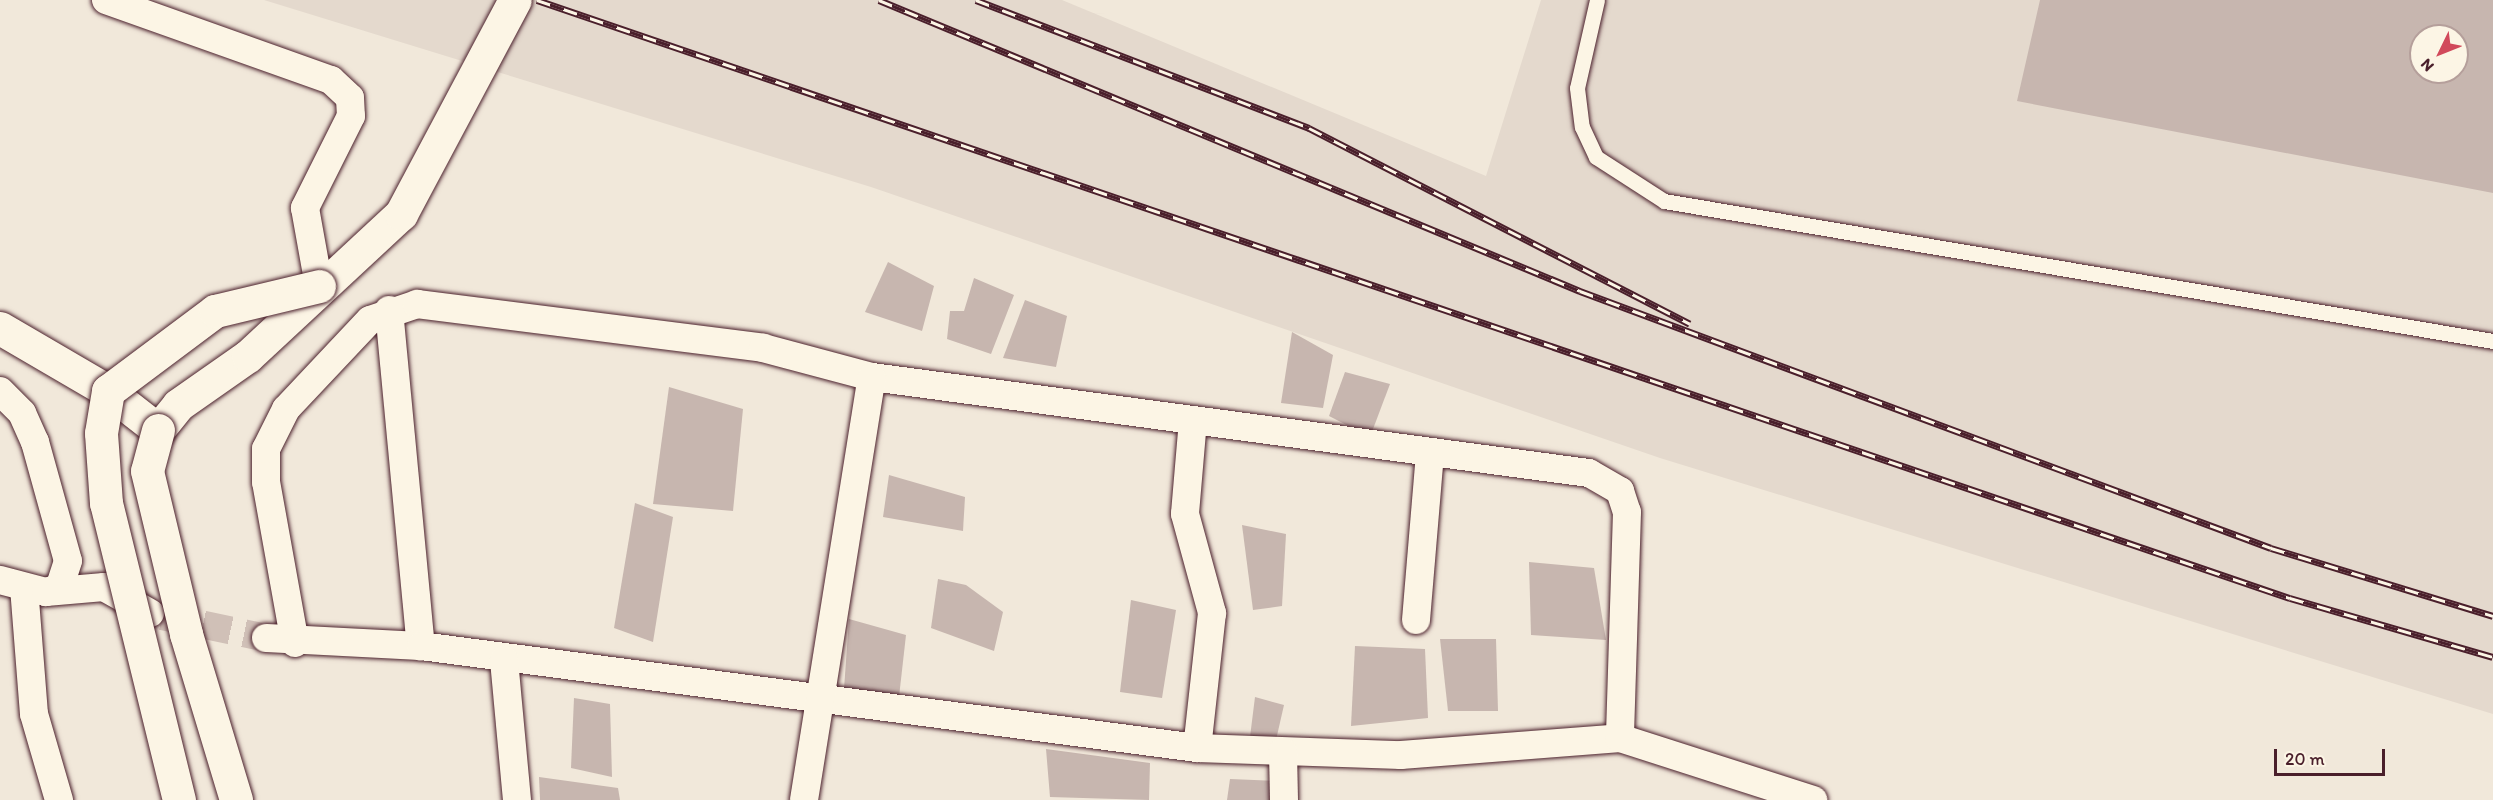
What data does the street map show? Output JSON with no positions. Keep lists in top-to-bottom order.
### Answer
{
  "scale_bar": "20 m",
  "north": "bottom left"
}
